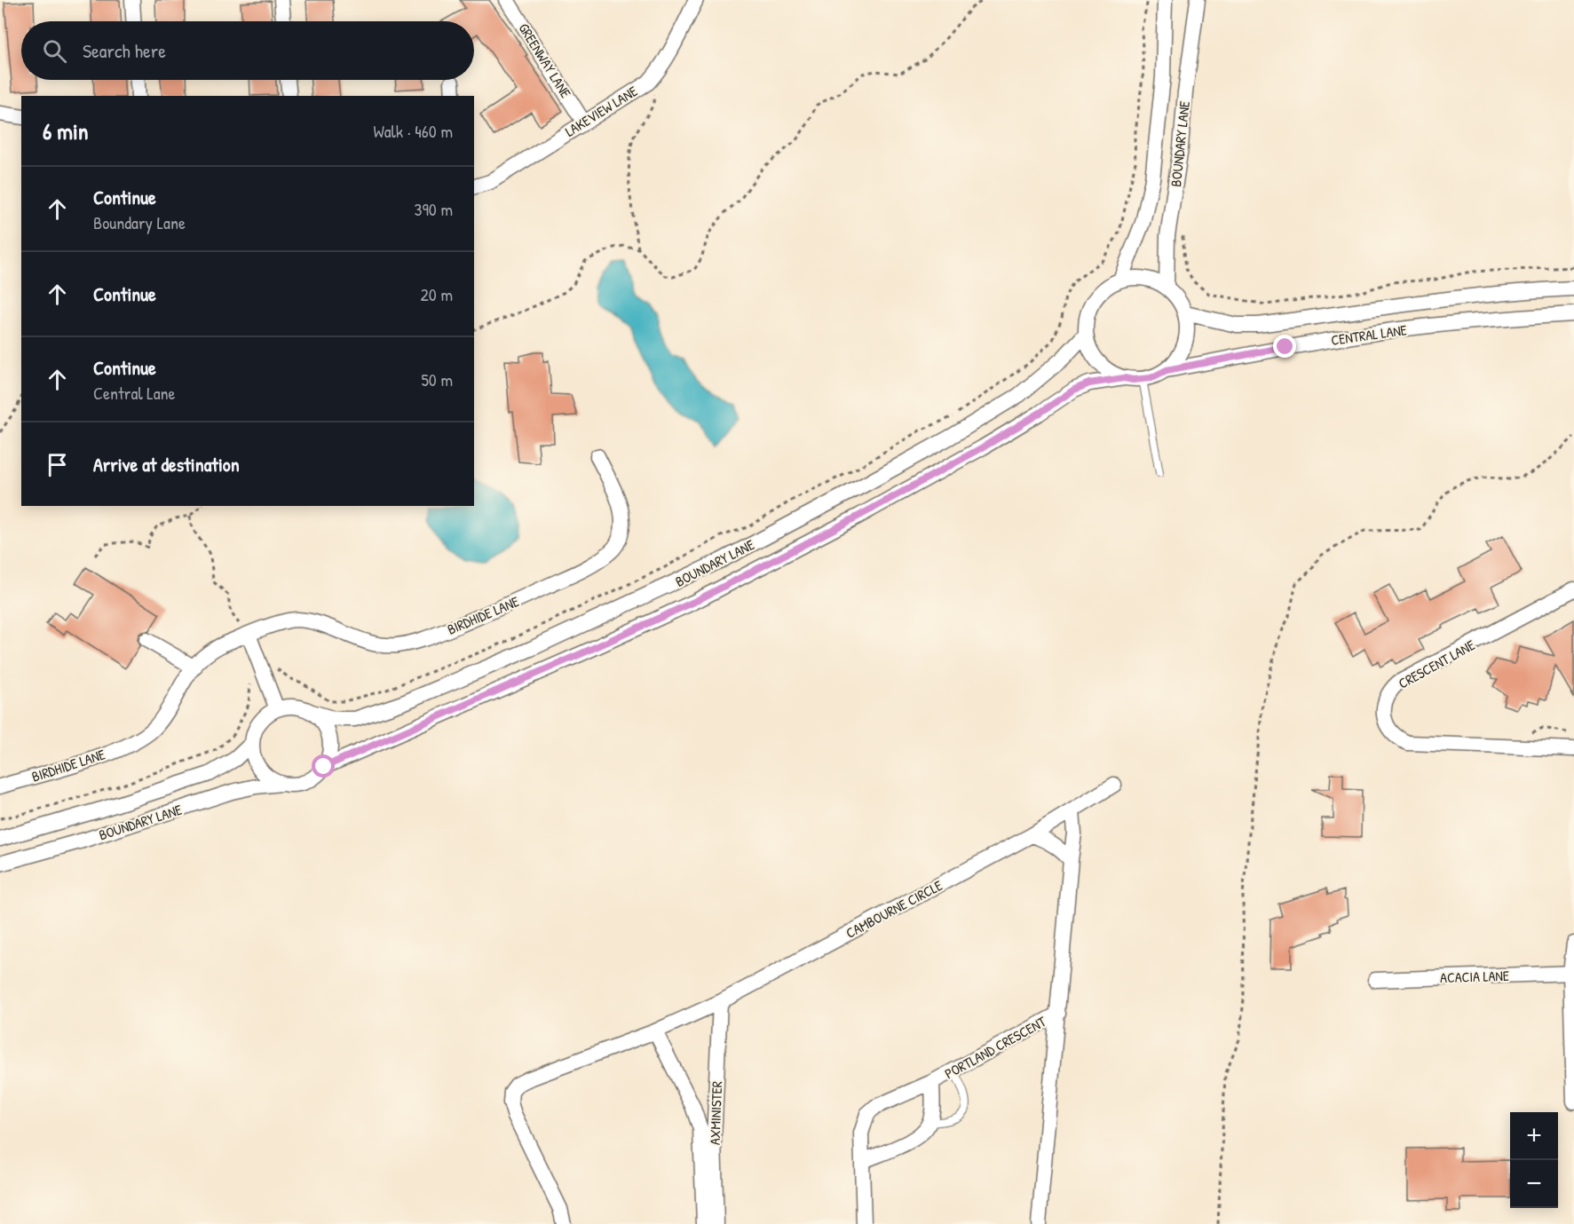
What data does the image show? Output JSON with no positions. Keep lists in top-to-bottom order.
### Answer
{
  "streets": {
    "street": [
      "GREENWAY LANE",
      "LAKEVIEW LANE",
      "BOUNDARY LANE",
      "CENTRAL LANE",
      "BIRDHIDE LANE",
      "CRESCENT LANE",
      "CAMBOURNE CIRCLE",
      "ACACIA LANE",
      "PORTLAND CRESCENT",
      "AXMINISTER"
    ]
  },
  "crossings": [
    ["GREENWAY LANE", "LAKEVIEW LANE"],
    ["BOUNDARY LANE", "CENTRAL LANE"],
    ["CAMBOURNE CIRCLE", "AXMINISTER"]
  ],
  "page": {
    "search": "Search here",
    "heading": ["6 min", "Walk · 460 m"],
    "list": [
      ["Continue", "Boundary Lane", "390 m"],
      ["Continue", "20 m"],
      ["Continue", "Central Lane", "50 m"],
      "Arrive at destination"
    ],
    "map_buttons": ["+", "−"]
  }
}
